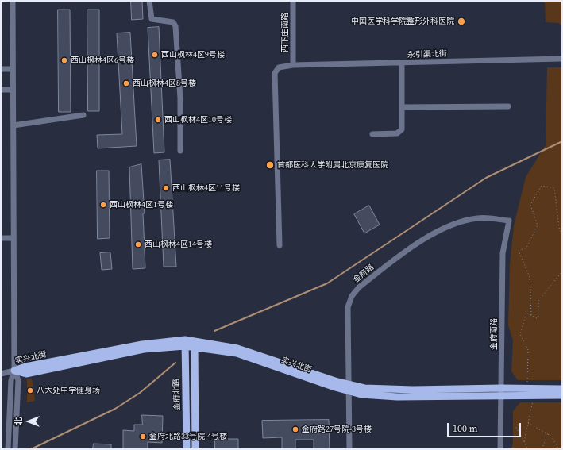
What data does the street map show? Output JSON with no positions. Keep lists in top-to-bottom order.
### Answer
{
  "streets": {
    "main road": ["实兴北街", "金府北路"],
    "street": [
      "西下庄南路",
      "永引渠北街",
      "金府路",
      "金府南路"
    ]
  },
  "crossings": [
    ["西下庄南路", "永引渠北街"],
    ["金府路", "金府南路"],
    ["金府路", "实兴北街"],
    ["金府南路", "实兴北街"],
    ["实兴北街", "金府北路"]
  ],
  "places": [
    "中国医学科学院整形外科医院",
    "西山枫林4区9号楼",
    "西山枫林4区6号楼",
    "西山枫林4区8号楼",
    "西山枫林4区10号楼",
    "首都医科大学附属北京康复医院",
    "西山枫林4区11号楼",
    "西山枫林4区1号楼",
    "西山枫林4区14号楼",
    "八大处中学健身场",
    "金府路27号院-3号楼",
    "金府北路33号院-4号楼"
  ],
  "scale_bar": "100 m",
  "north": "left"
}
